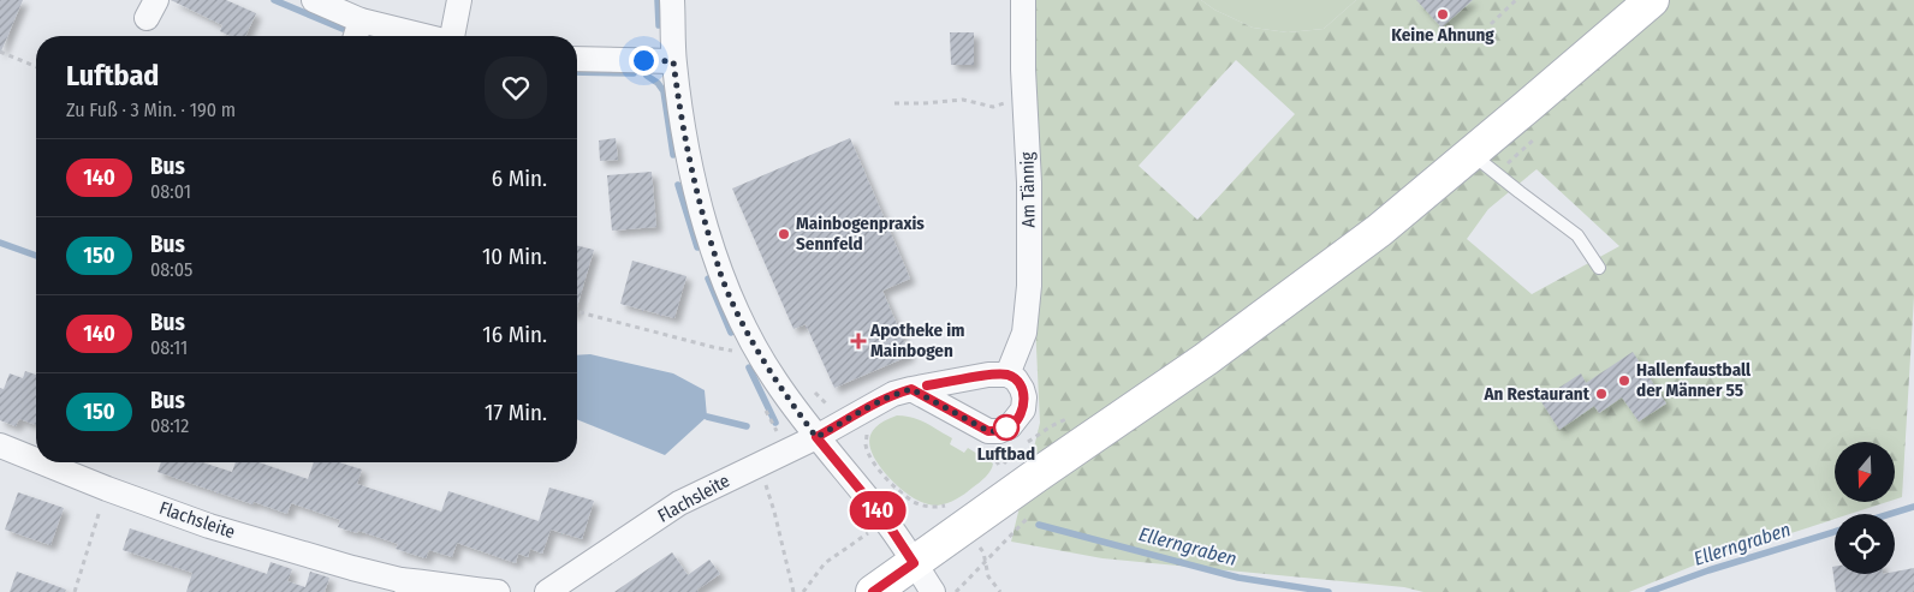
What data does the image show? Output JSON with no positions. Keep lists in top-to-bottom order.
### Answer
{
  "streets": {
    "street": ["Am Tännig", "Flachsleite"]
  },
  "crossings": [
    ["Am Tännig", "Flachsleite"]
  ],
  "water": ["Ellerngraben"],
  "places": {
    "other": [
      "Keine Ahnung",
      "Mainbogenpraxis Sennfeld",
      "Hallenfaustball der Männer 55",
      "An Restaurant",
      "Luftbad"
    ],
    "health": ["Apotheke im Mainbogen"]
  },
  "lines": ["bus line 140"],
  "north": "bottom",
  "page": {
    "on_map": "140",
    "heading": ["Luftbad", "Zu Fuß · 3 Min. · 190 m"],
    "list": [
      {
        "mark": "140",
        "name": "Bus",
        "note": "08:01",
        "value": "6 Min."
      },
      {
        "mark": "150",
        "name": "Bus",
        "note": "08:05",
        "value": "10 Min."
      },
      {
        "mark": "140",
        "name": "Bus",
        "note": "08:11",
        "value": "16 Min."
      },
      {
        "mark": "150",
        "name": "Bus",
        "note": "08:12",
        "value": "17 Min."
      }
    ]
  }
}
